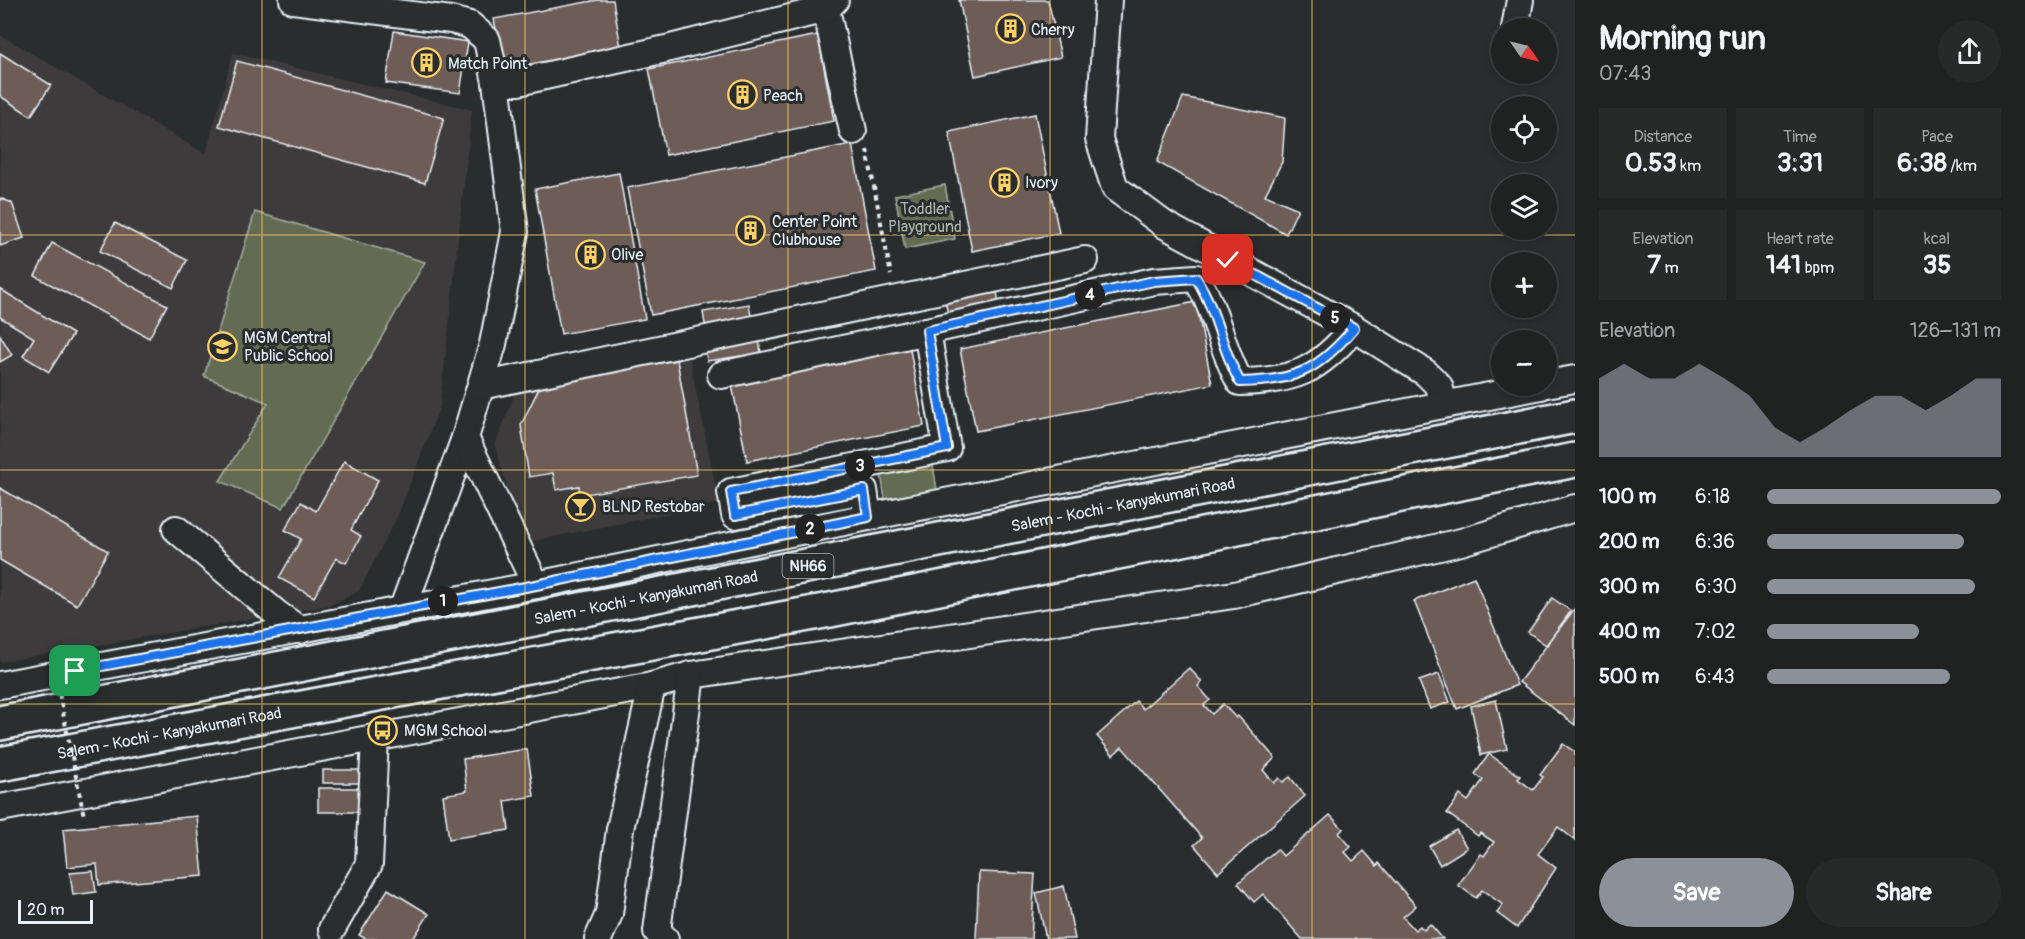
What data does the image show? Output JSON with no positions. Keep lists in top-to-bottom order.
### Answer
{
  "streets": {
    "highway": ["Salem - Kochi - Kanyakumari Road", "NH66"]
  },
  "parks": ["Toddler Playground"],
  "places": {
    "building": [
      "Cherry",
      "Match Point",
      "Peach",
      "Ivory",
      "Center Point Clubhouse",
      "Olive"
    ],
    "school or university": ["MGM Central Public School"],
    "bar": ["BLND Restobar"],
    "bus stop": ["MGM School"]
  },
  "scale_bar": "20 m",
  "north": "bottom right",
  "page": {
    "heading": ["Morning run", "07:43"],
    "map_buttons": ["+", "−"],
    "stats": [
      ["Distance", "0.53 km"],
      ["Time", "3:31"],
      ["Pace", "6:38 /km"],
      ["Elevation", "7 m"],
      ["Heart rate", "141 bpm"],
      ["kcal", "35"]
    ],
    "pins": [
      "4",
      "5",
      "3",
      "2",
      "1"
    ],
    "chart": ["Elevation", "126–131 m"],
    "list": [
      {
        "name": "100 m",
        "note": "6:18"
      },
      {
        "name": "200 m",
        "note": "6:36"
      },
      {
        "name": "300 m",
        "note": "6:30"
      },
      {
        "name": "400 m",
        "note": "7:02"
      },
      {
        "name": "500 m",
        "note": "6:43"
      }
    ],
    "buttons": ["Save", "Share"],
    "scale": "20 m"
  }
}
